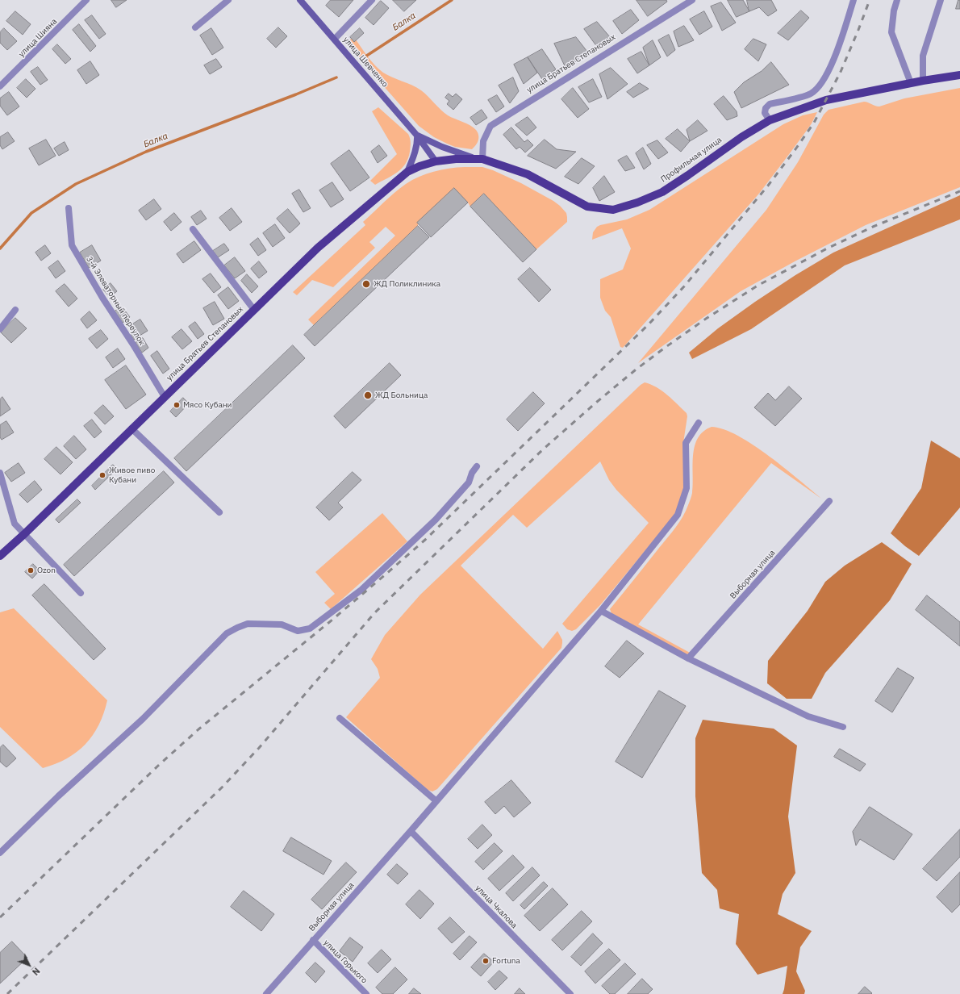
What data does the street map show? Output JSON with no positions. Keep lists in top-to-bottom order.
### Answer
{
  "streets": {
    "main road": ["улица Шевченко", "улица Братьев Степановых", "Профильная улица"],
    "street": [
      "улица Шияна",
      "3-й Элеваторный переулок",
      "Выборная улица",
      "улица Чкалова",
      "улица Горького"
    ]
  },
  "crossings": [
    ["улица Шевченко", "улица Братьев Степановых"],
    ["улица Шевченко", "Профильная улица"],
    ["улица Братьев Степановых", "Профильная улица"],
    ["улица Братьев Степановых", "3-й Элеваторный переулок"],
    ["Выборная улица", "улица Чкалова"],
    ["Выборная улица", "улица Горького"]
  ],
  "water": ["Балка"],
  "places": [
    "ЖД Поликлиника",
    "ЖД Больница",
    "Мясо Кубани",
    "Живое пиво Кубани",
    "Ozon",
    "Fortuna"
  ],
  "north": "bottom right"
}
